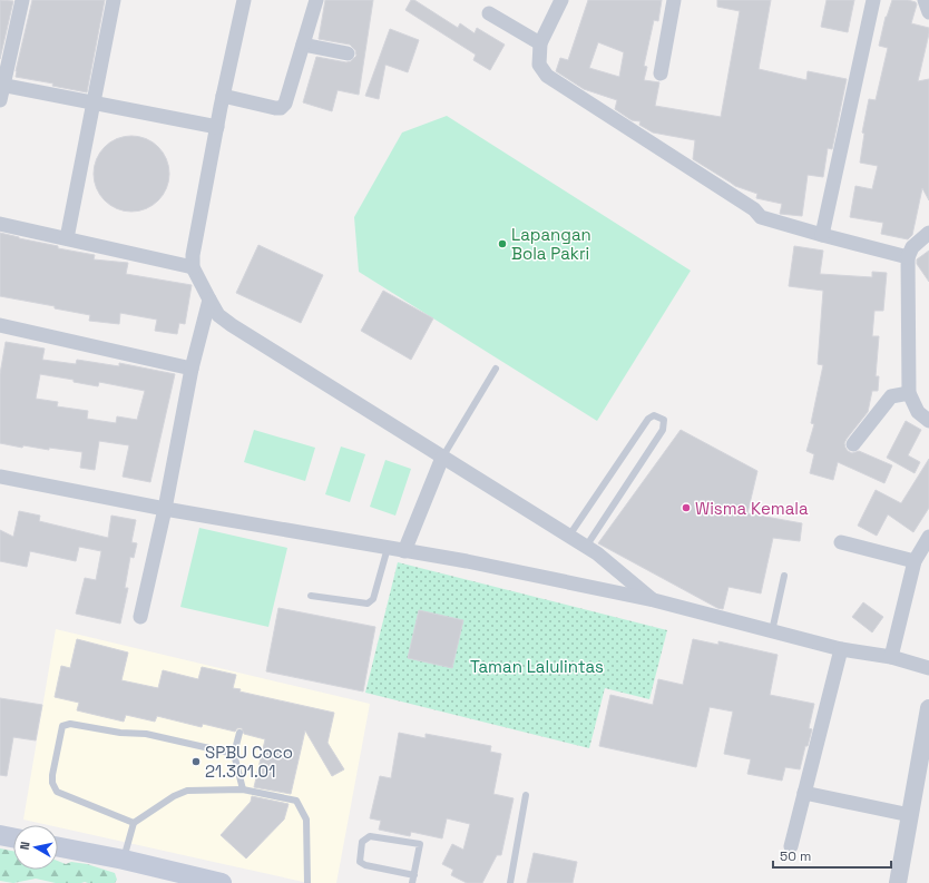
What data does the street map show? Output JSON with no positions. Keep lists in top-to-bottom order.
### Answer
{
  "parks": ["Taman Lalulintas"],
  "places": ["Lapangan Bola Pakri", "Wisma Kemala", "SPBU Coco 21.301.01"],
  "scale_bar": "50 m",
  "north": "left"
}
